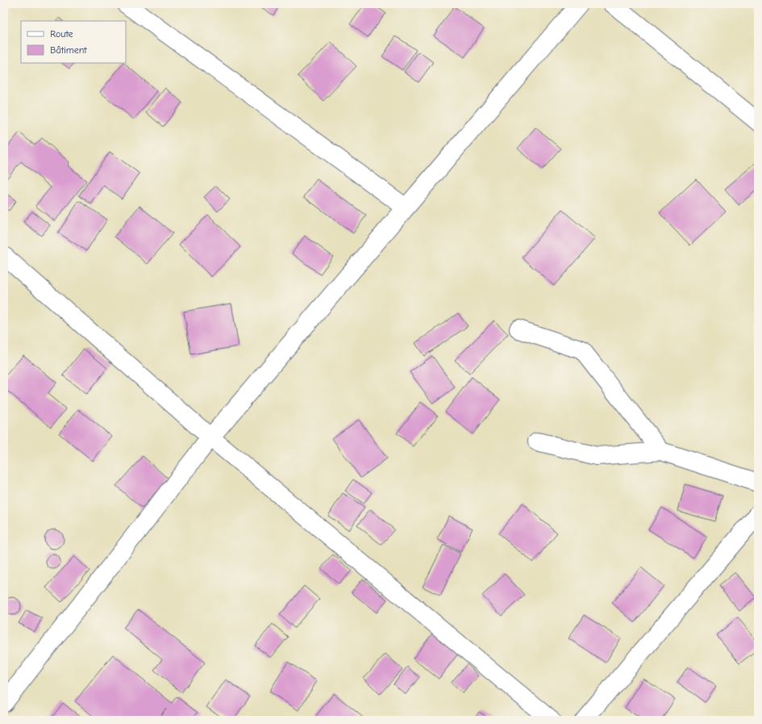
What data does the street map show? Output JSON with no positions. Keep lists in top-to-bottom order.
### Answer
{
  "legend": ["Route", "Bâtiment"]
}
